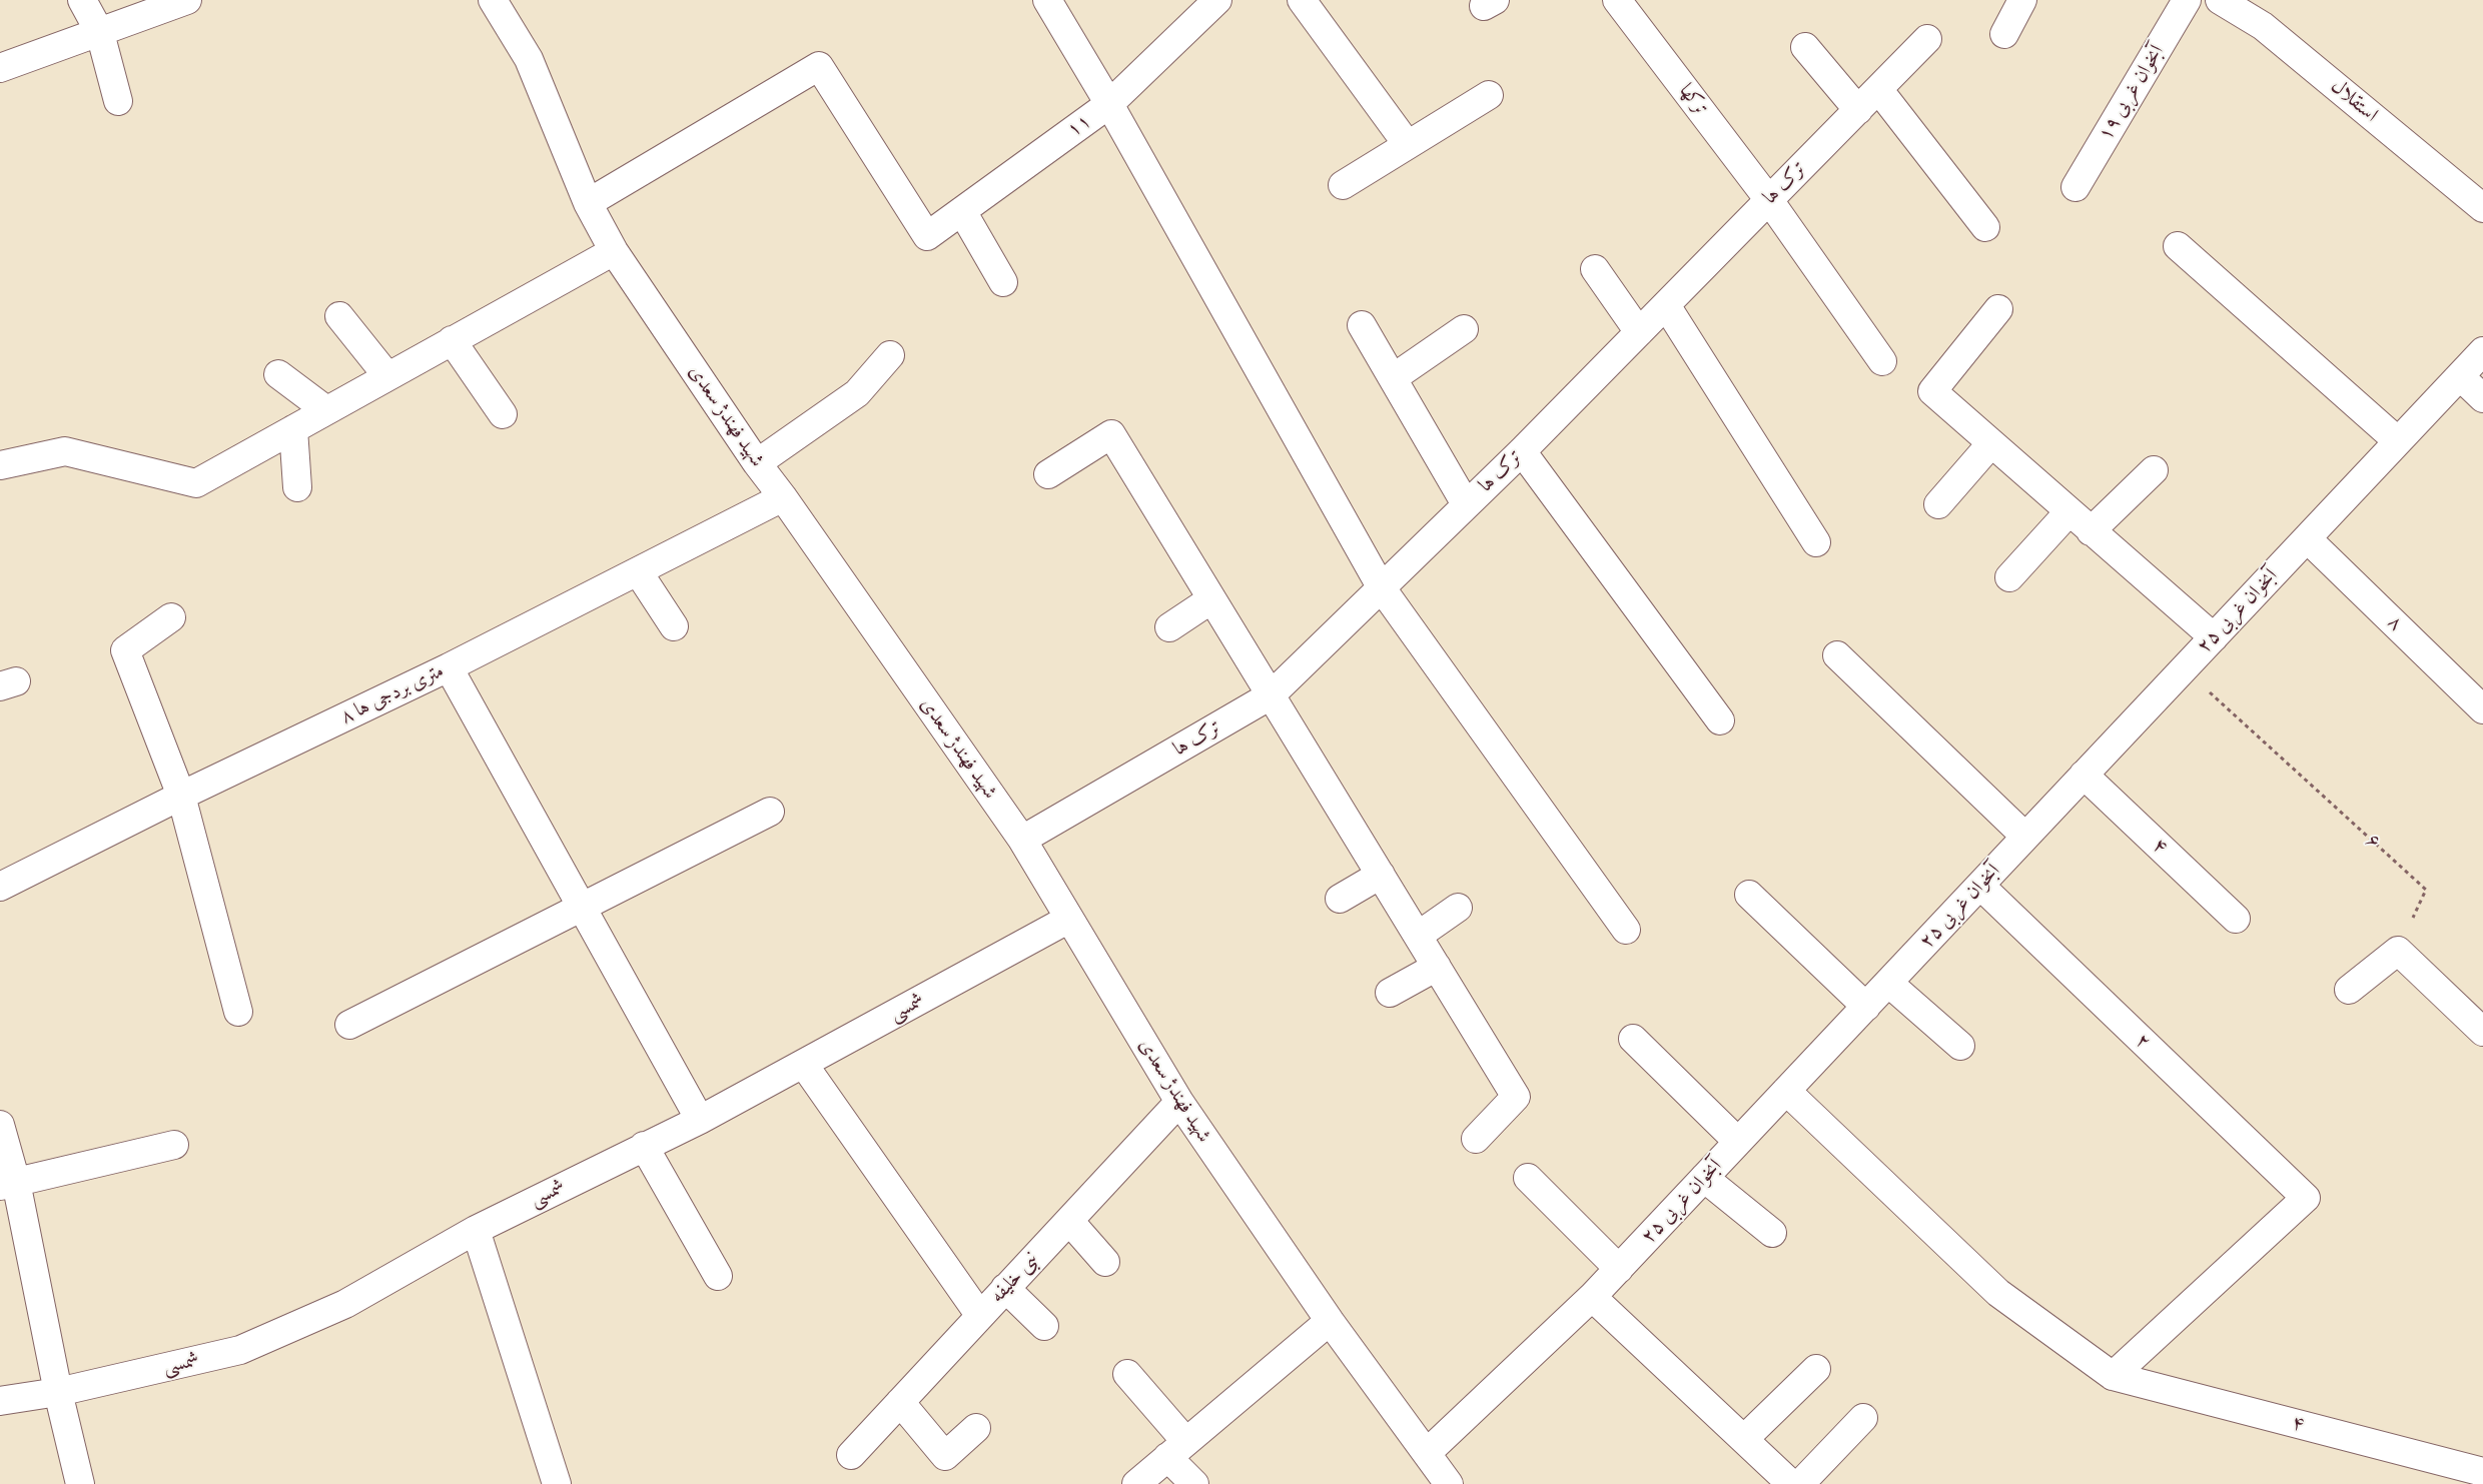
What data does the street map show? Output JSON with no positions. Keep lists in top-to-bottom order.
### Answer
{
  "streets": {
    "street": [
      "آبخوان غربی ۱۹",
      "ترکها",
      "استقلال",
      "۱۱",
      "ترک ها",
      "شهید فهندژ سعدی",
      "آبخوان غربی ۲۵",
      "۸",
      "۸ متری بردجی ها",
      "۴",
      "شمسی",
      "۲",
      "نبی خلیفه"
    ],
    "path": ["۶"]
  },
  "crossings": [
    ["ترکها", "ترک ها"],
    ["۱۱", "شهید فهندژ سعدی"],
    ["ترک ها", "شهید فهندژ سعدی"],
    ["شهید فهندژ سعدی", "آبخوان غربی ۲۵"],
    ["شهید فهندژ سعدی", "۸ متری بردجی ها"],
    ["شهید فهندژ سعدی", "شمسی"],
    ["شهید فهندژ سعدی", "نبی خلیفه"],
    ["آبخوان غربی ۲۵", "۸"],
    ["آبخوان غربی ۲۵", "۶"],
    ["آبخوان غربی ۲۵", "۴"],
    ["آبخوان غربی ۲۵", "۲"],
    ["۴", "۲"]
  ]
}
